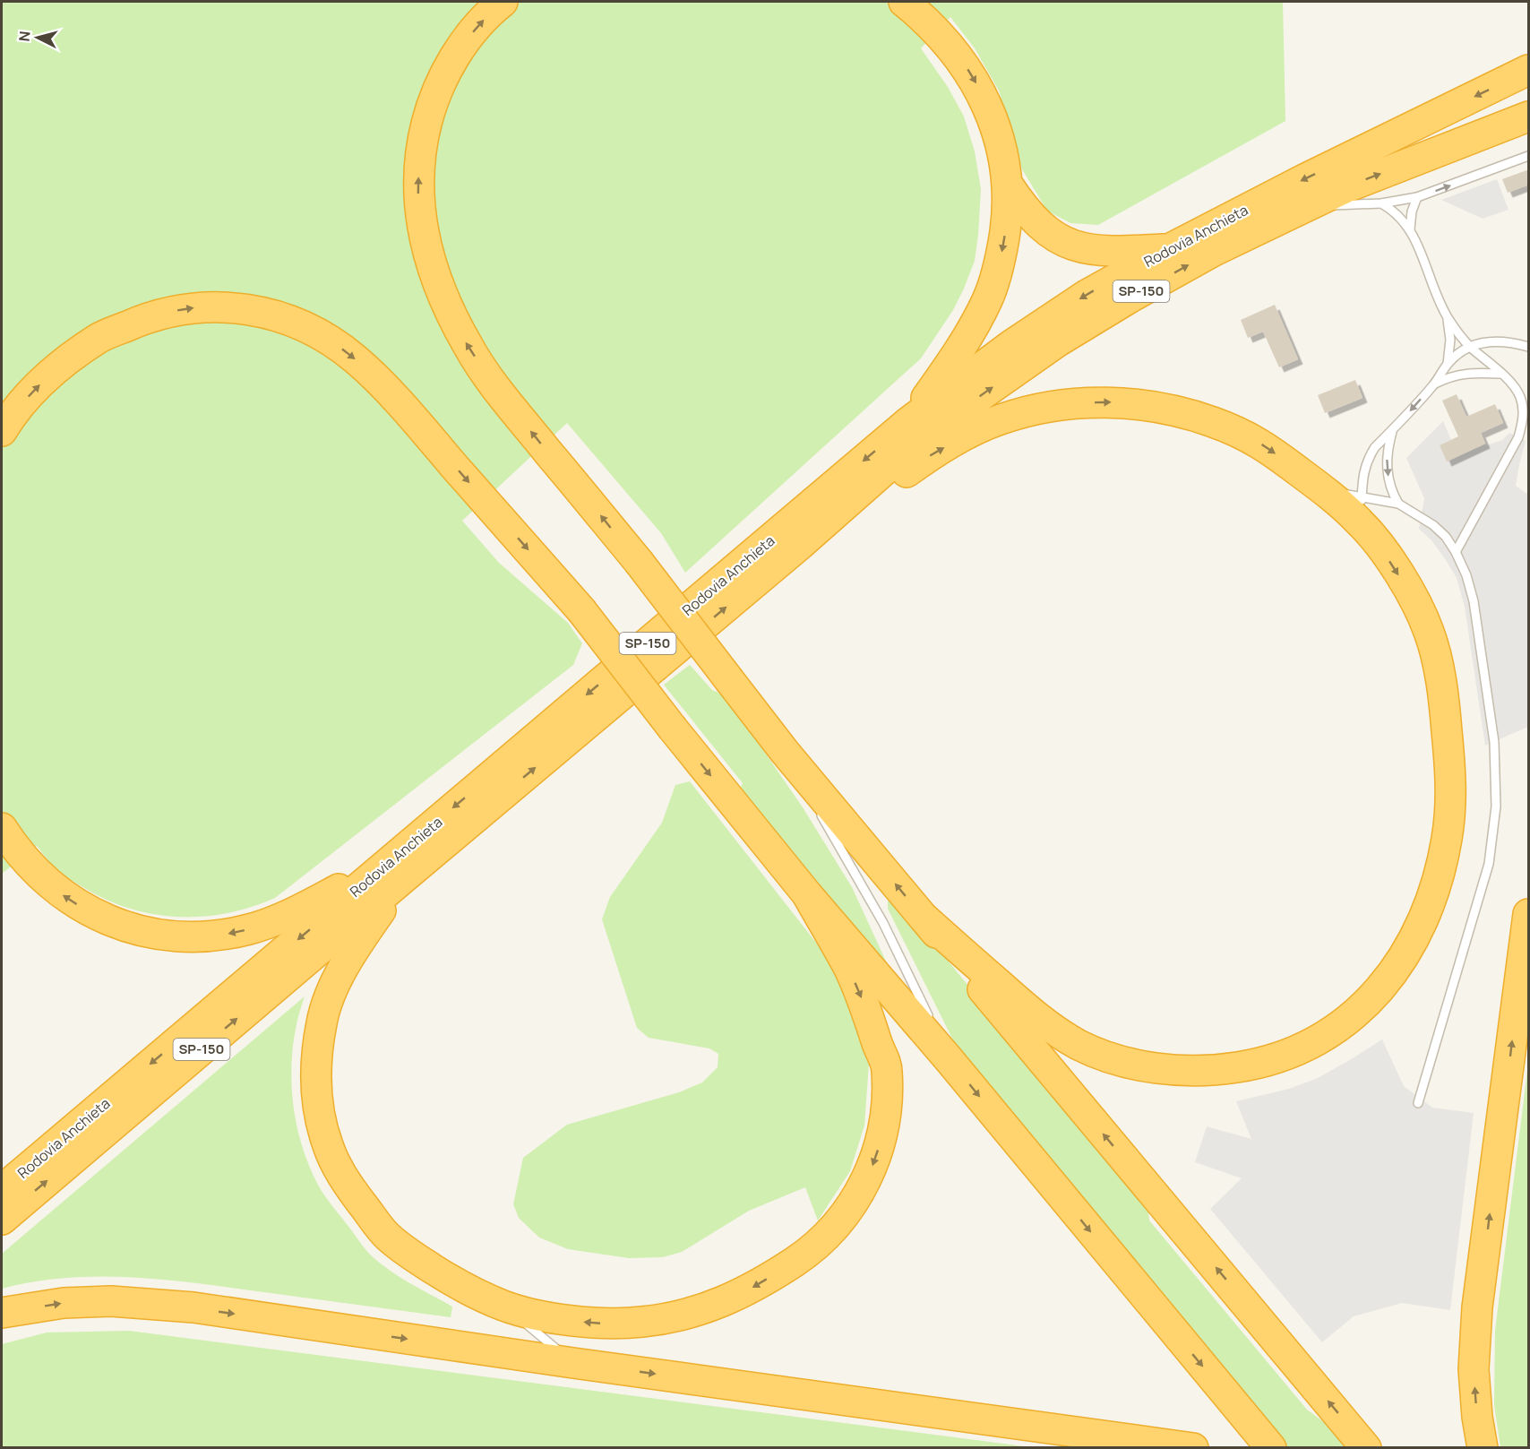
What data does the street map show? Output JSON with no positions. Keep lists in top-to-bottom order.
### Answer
{
  "streets": {
    "highway": ["Rodovia Anchieta", "SP-150"]
  },
  "north": "left"
}
